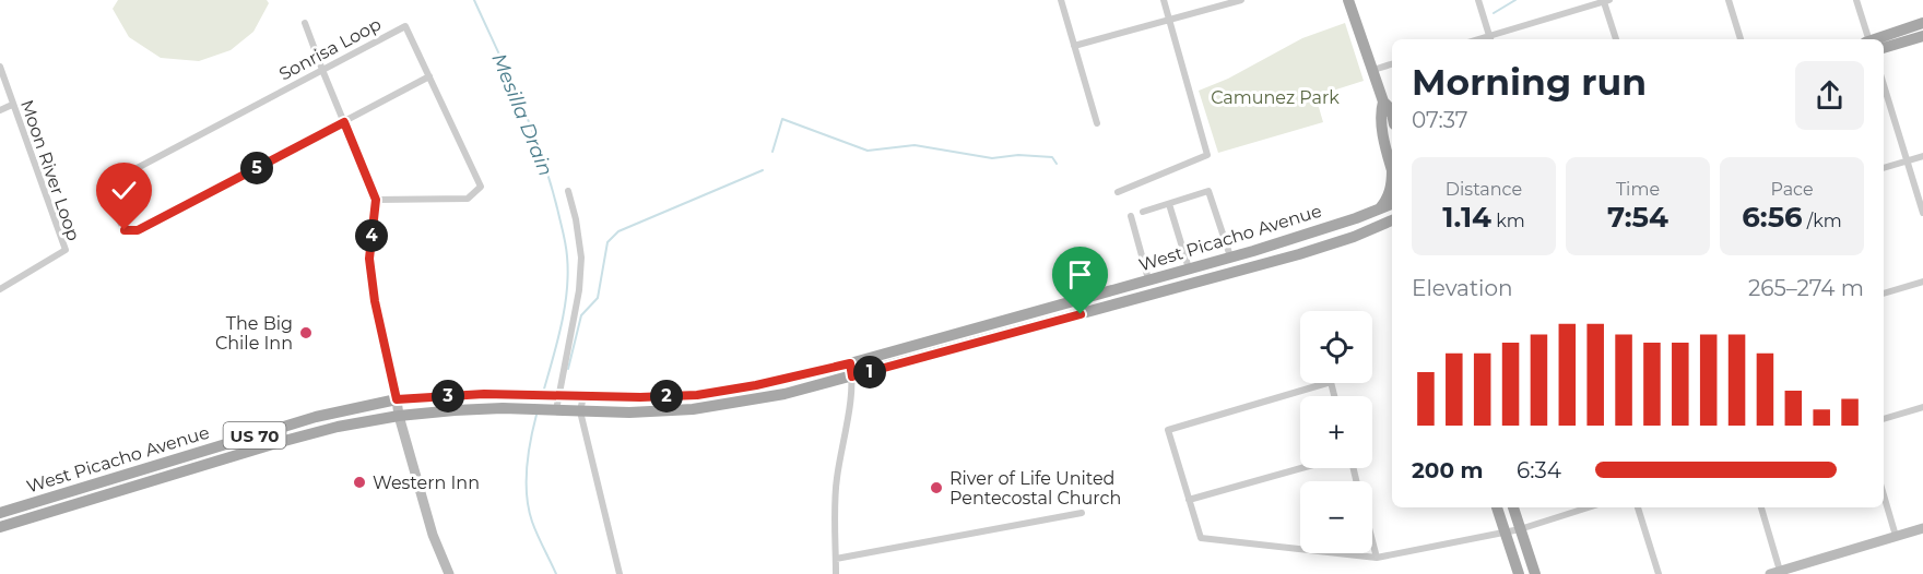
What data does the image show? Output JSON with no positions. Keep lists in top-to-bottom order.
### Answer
{
  "streets": {
    "main road": ["West Picacho Avenue", "US 70"],
    "street": ["Sonrisa Loop", "Moon River Loop"]
  },
  "water": ["Mesilla Drain"],
  "parks": ["Camunez Park"],
  "places": ["The Big Chile Inn", "Western Inn", "River of Life United Pentecostal Church"],
  "page": {
    "heading": ["Morning run", "07:37"],
    "stats": [
      ["Distance", "1.14 km"],
      ["Time", "7:54"],
      ["Pace", "6:56 /km"]
    ],
    "pins": [
      "5",
      "4",
      "1",
      "2",
      "3"
    ],
    "chart": ["Elevation", "265–274 m"],
    "map_buttons": ["+", "−"],
    "list": [
      {
        "name": "200 m",
        "note": "6:34"
      }
    ]
  }
}
